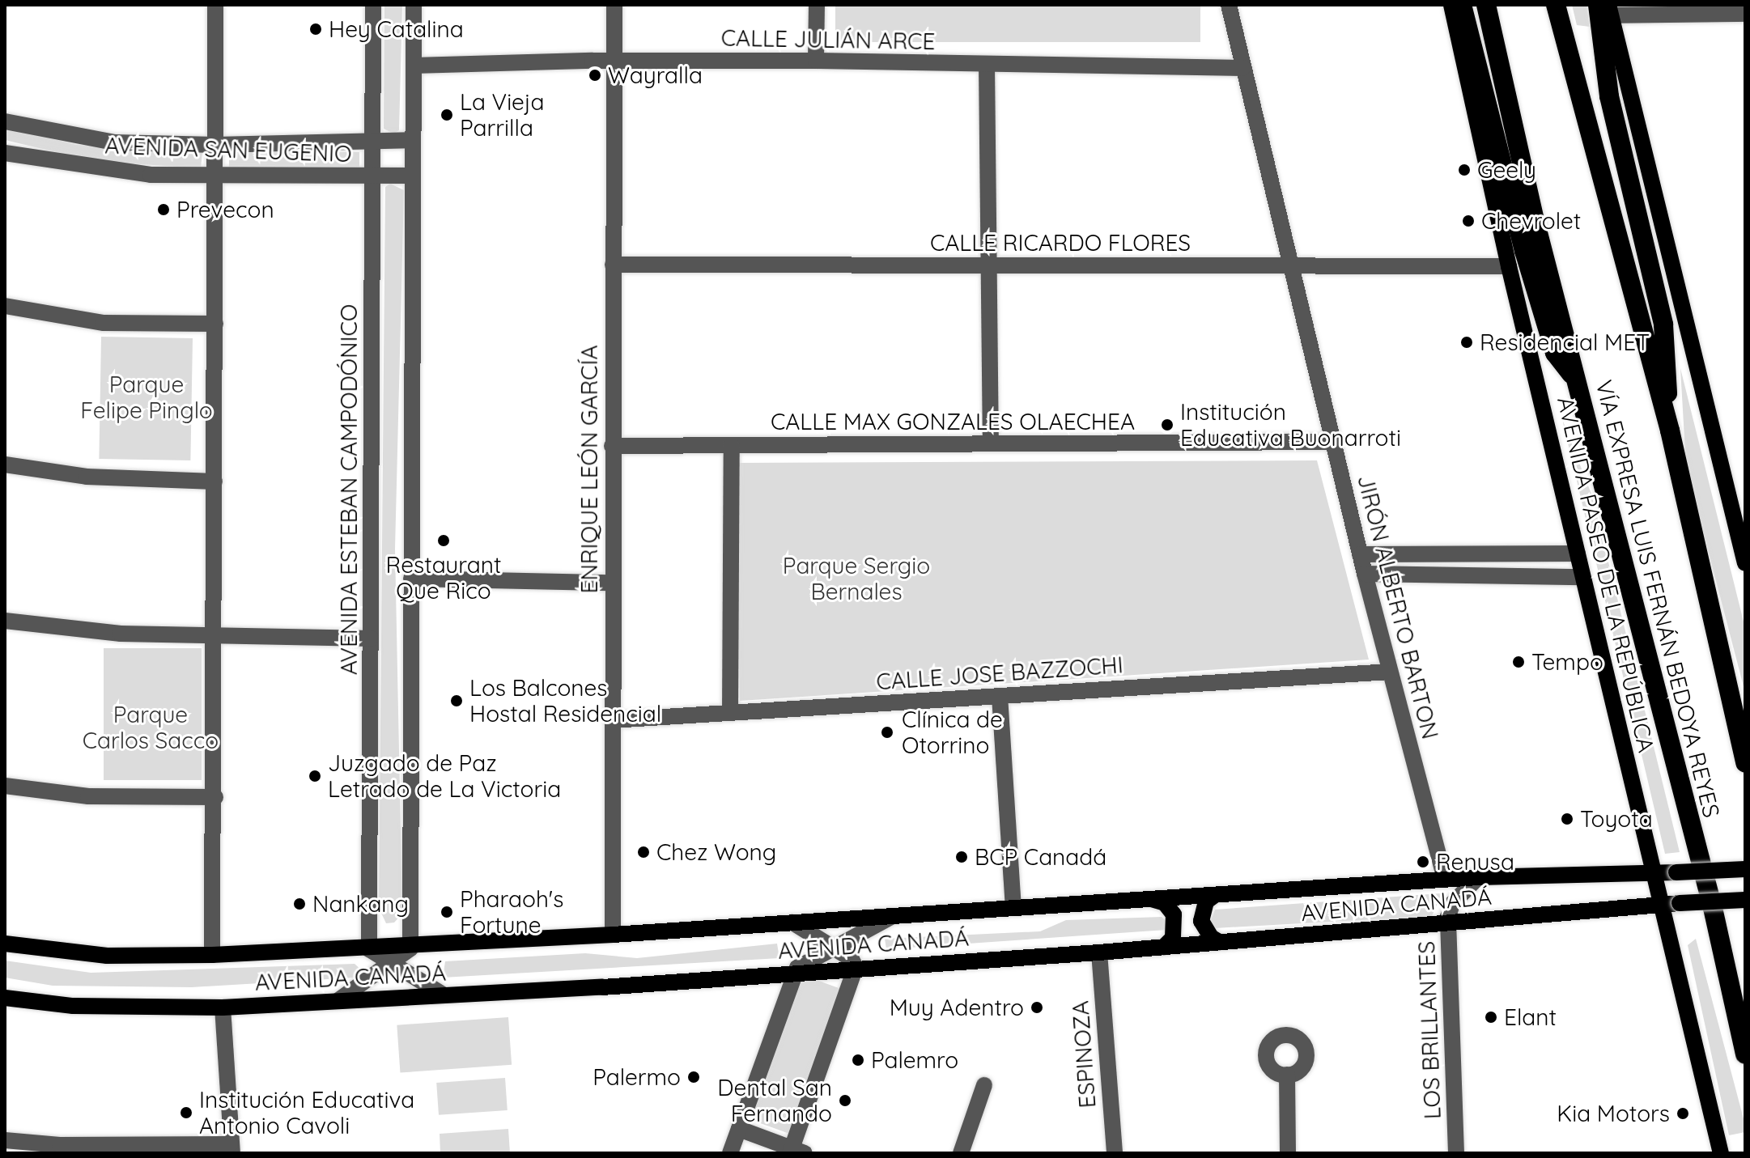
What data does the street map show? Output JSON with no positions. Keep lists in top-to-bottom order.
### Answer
{
  "streets": {
    "highway": ["VÍA EXPRESA LUIS FERNÁN BEDOYA REYES"],
    "main road": ["AVENIDA PASEO DE LA REPÚBLICA", "AVENIDA CANADÁ"],
    "street": [
      "CALLE JULIÁN ARCE",
      "AVENIDA SAN EUGENIO",
      "CALLE RICARDO FLORES",
      "CALLE MAX GONZALES OLAECHEA",
      "ENRIQUE LEÓN GARCÍA",
      "AVENIDA ESTEBAN CAMPODÓNICO",
      "JIRÓN ALBERTO BARTON",
      "CALLE JOSE BAZZOCHI",
      "LOS BRILLANTES",
      "ESPINOZA"
    ]
  },
  "crossings": [
    ["CALLE JULIÁN ARCE", "ENRIQUE LEÓN GARCÍA"],
    ["CALLE JULIÁN ARCE", "JIRÓN ALBERTO BARTON"],
    ["AVENIDA SAN EUGENIO", "AVENIDA ESTEBAN CAMPODÓNICO"],
    ["CALLE RICARDO FLORES", "ENRIQUE LEÓN GARCÍA"],
    ["CALLE RICARDO FLORES", "AVENIDA PASEO DE LA REPÚBLICA"],
    ["CALLE RICARDO FLORES", "JIRÓN ALBERTO BARTON"],
    ["CALLE MAX GONZALES OLAECHEA", "ENRIQUE LEÓN GARCÍA"],
    ["CALLE MAX GONZALES OLAECHEA", "JIRÓN ALBERTO BARTON"],
    ["ENRIQUE LEÓN GARCÍA", "CALLE JOSE BAZZOCHI"],
    ["ENRIQUE LEÓN GARCÍA", "AVENIDA CANADÁ"],
    ["AVENIDA ESTEBAN CAMPODÓNICO", "AVENIDA CANADÁ"],
    ["AVENIDA PASEO DE LA REPÚBLICA", "AVENIDA CANADÁ"],
    ["JIRÓN ALBERTO BARTON", "CALLE JOSE BAZZOCHI"],
    ["JIRÓN ALBERTO BARTON", "AVENIDA CANADÁ"],
    ["AVENIDA CANADÁ", "LOS BRILLANTES"],
    ["AVENIDA CANADÁ", "ESPINOZA"]
  ],
  "parks": ["Parque Felipe Pinglo", "Parque Sergio Bernales", "Parque Carlos Sacco"],
  "places": [
    "Hey Catalina",
    "Wayralla",
    "La Vieja Parrilla",
    "Geely",
    "Prevecon",
    "Chevrolet",
    "Residencial MET",
    "Institución Educativa Buonarroti",
    "Restaurant Que Rico",
    "Tempo",
    "Los Balcones Hostal Residencial",
    "Clínica de Otorrino",
    "Juzgado de Paz Letrado de La Victoria",
    "Toyota",
    "Chez Wong",
    "BCP Canadá",
    "Renusa",
    "Nankang",
    "Pharaoh's Fortune",
    "Muy Adentro",
    "Elant",
    "Palemro",
    "Palermo",
    "Dental San Fernando",
    "Institución Educativa Antonio Cavoli",
    "Kia Motors"
  ]
}
